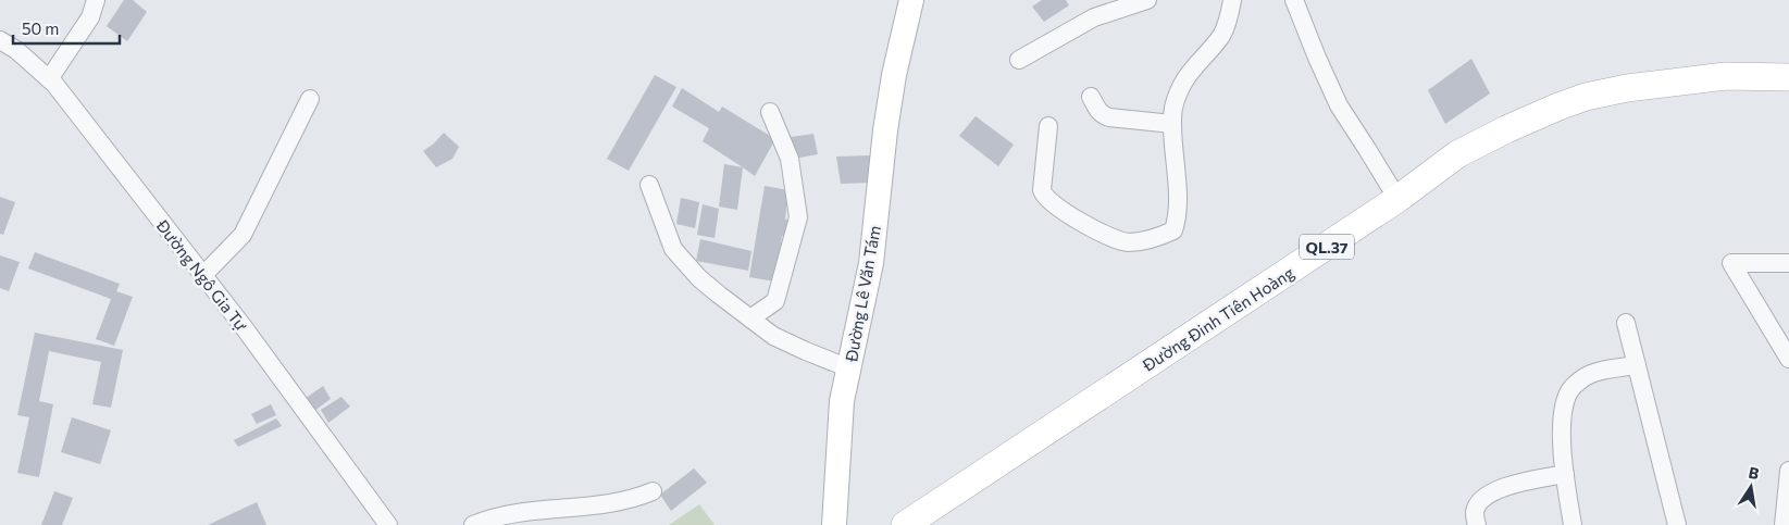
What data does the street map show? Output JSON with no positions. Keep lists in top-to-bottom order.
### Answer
{
  "streets": {
    "main road": ["QL.37", "Đường Đinh Tiên Hoàng"],
    "street": ["Đường Ngô Gia Tự", "Đường Lê Văn Tám"]
  },
  "scale_bar": "50 m",
  "north": "top"
}
